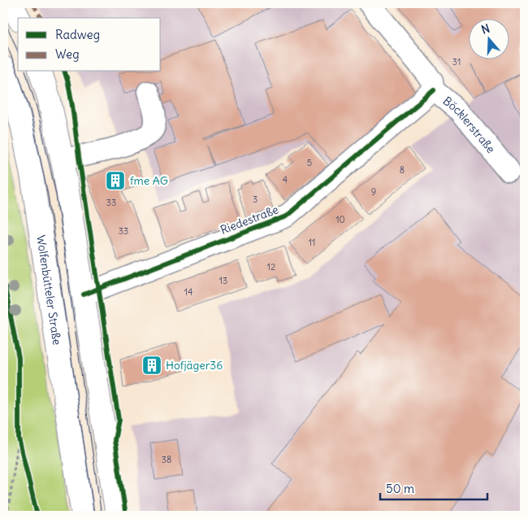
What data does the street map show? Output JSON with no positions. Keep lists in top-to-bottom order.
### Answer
{
  "streets": {
    "main road": ["Wolfenbütteler Straße"],
    "street": ["Böcklerstraße", "Riedestraße"]
  },
  "crossings": [
    ["Böcklerstraße", "Riedestraße"]
  ],
  "places": {
    "building": ["fme AG", "Hofjäger36"]
  },
  "house_numbers": [
    "31",
    "5",
    "8",
    "4",
    "9",
    "3",
    "33",
    "10",
    "33",
    "11",
    "12",
    "13",
    "14",
    "38"
  ],
  "legend": ["Radweg", "Weg"],
  "scale_bar": "50 m",
  "north": "top"
}
